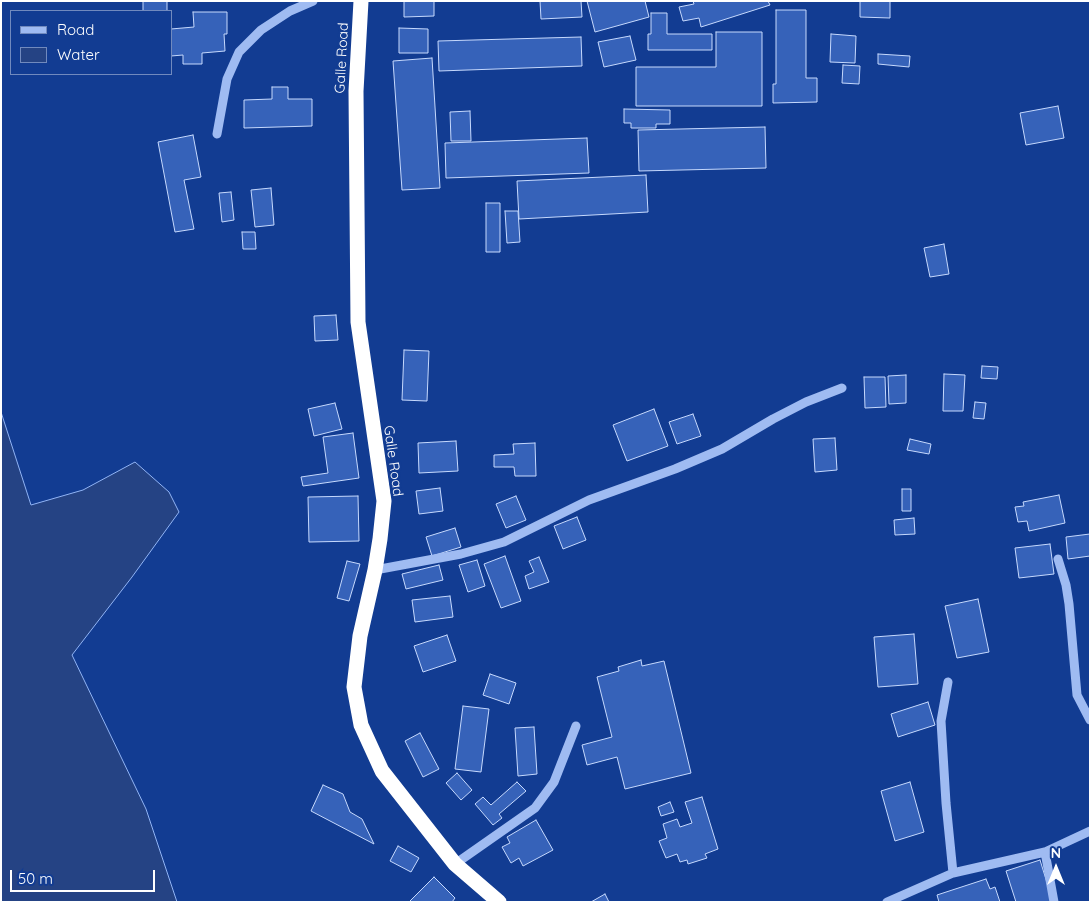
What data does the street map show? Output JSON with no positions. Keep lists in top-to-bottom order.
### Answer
{
  "streets": {
    "highway": ["Galle Road"]
  },
  "legend": ["Road", "Water"],
  "scale_bar": "50 m",
  "north": "top"
}
